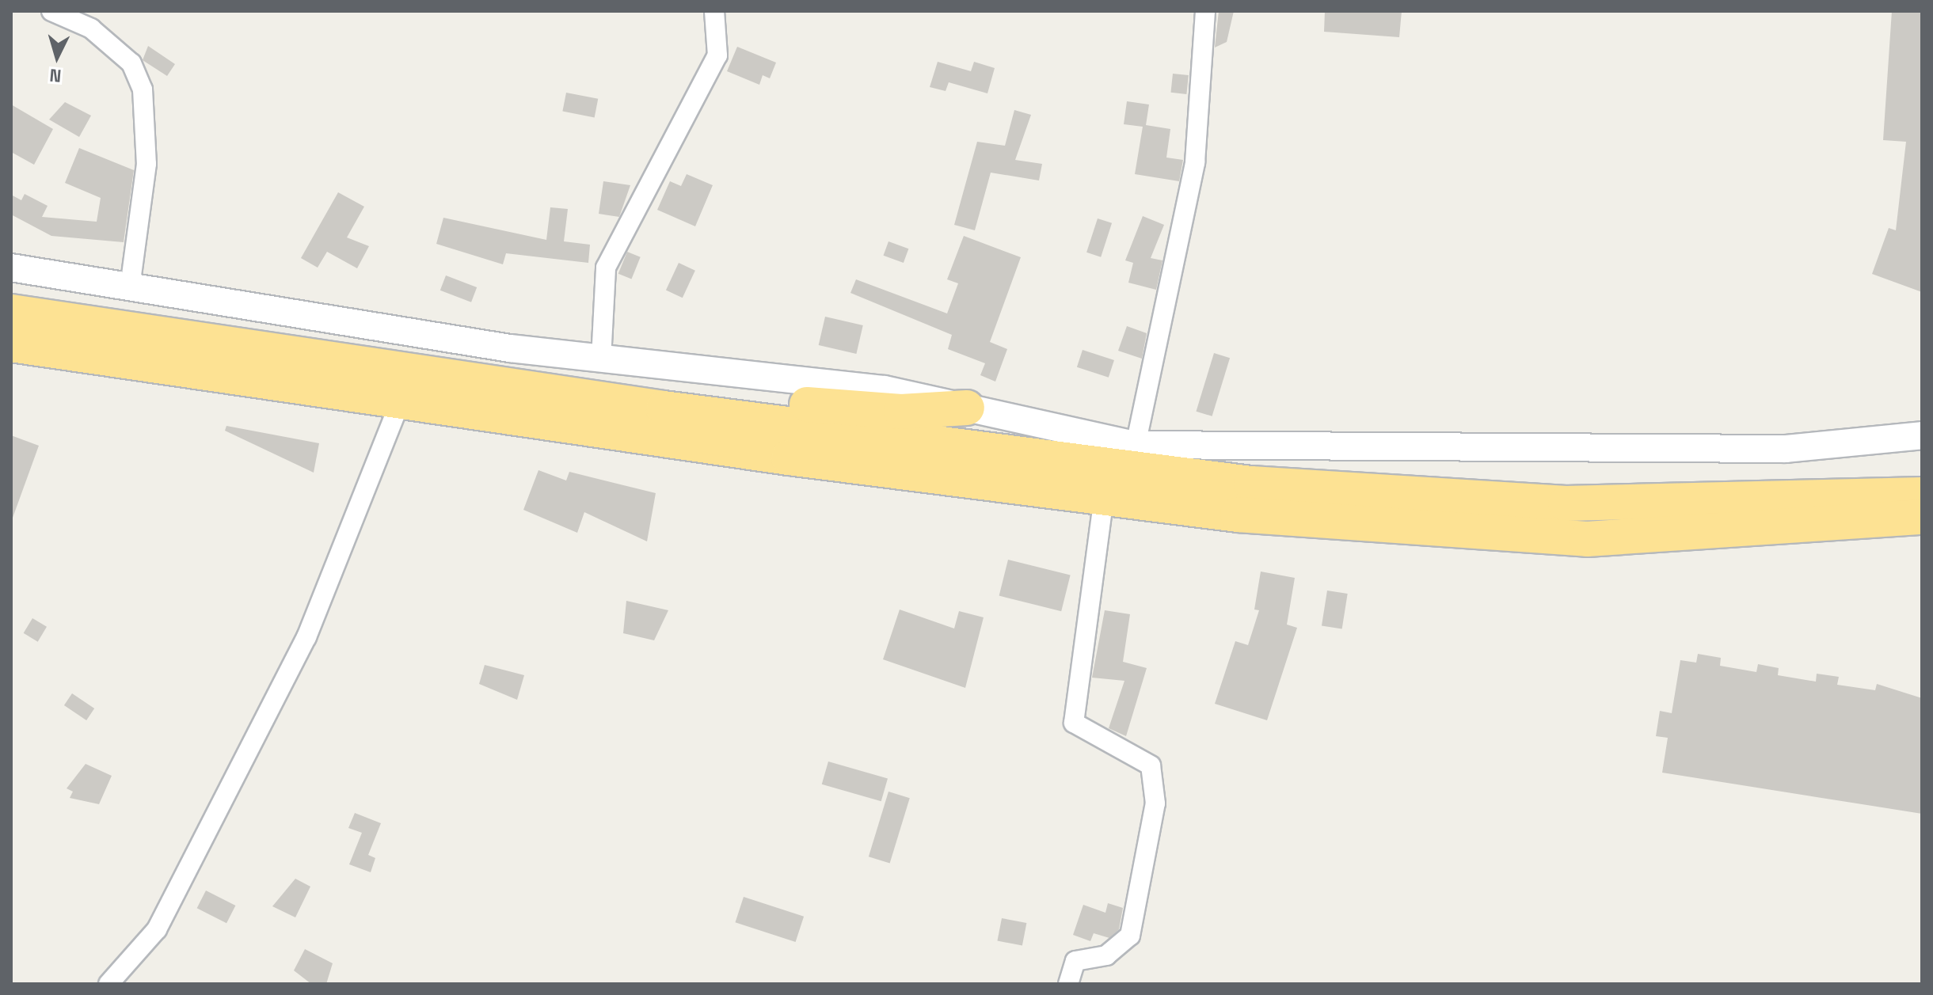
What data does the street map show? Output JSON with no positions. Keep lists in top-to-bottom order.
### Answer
{
  "north": "bottom"
}
